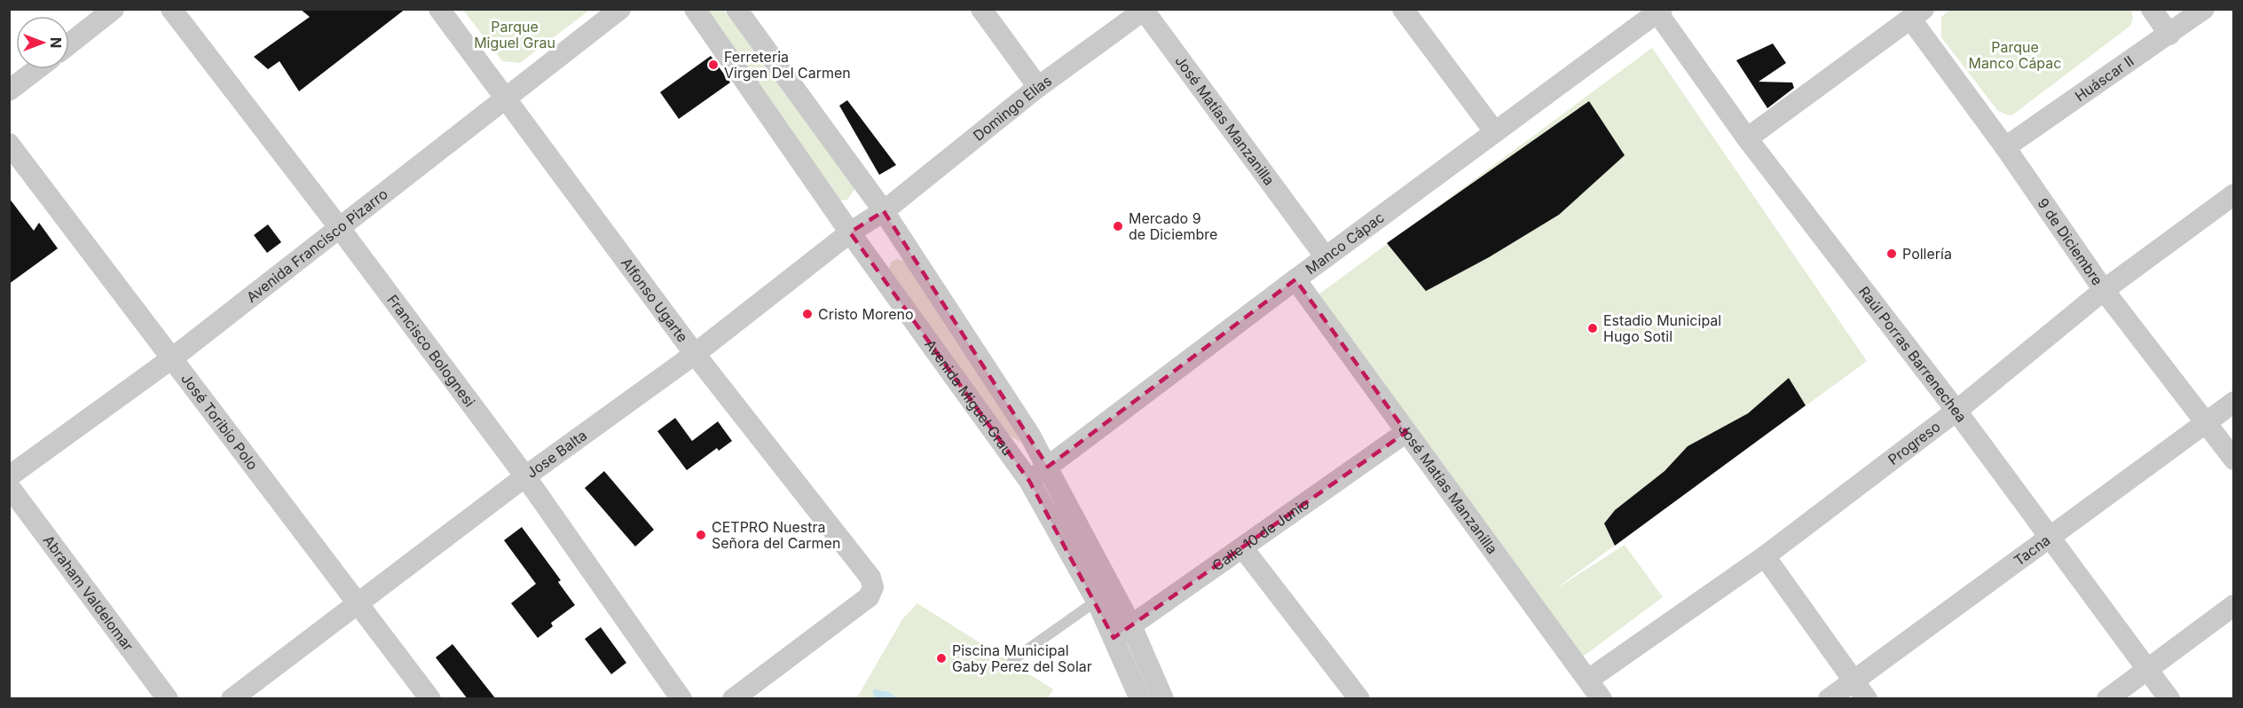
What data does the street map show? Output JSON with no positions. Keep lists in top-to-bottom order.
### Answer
{
  "streets": {
    "street": [
      "Huáscar II",
      "Domingo Elías",
      "José Matías Manzanilla",
      "9 de Diciembre",
      "Manco Cápac",
      "Avenida Francisco Pizarro",
      "Alfonso Ugarte",
      "Francisco Bolognesi",
      "Raúl Porras Barrenechea",
      "Avenida Miguel Grau",
      "José Toribio Polo",
      "Progreso",
      "Jose Balta",
      "Calle 10 de Junio",
      "Tacna",
      "Abraham Valdelomar"
    ]
  },
  "crossings": [
    ["Huáscar II", "9 de Diciembre"],
    ["Domingo Elías", "José Matías Manzanilla"],
    ["Domingo Elías", "Avenida Miguel Grau"],
    ["Domingo Elías", "Jose Balta"],
    ["José Matías Manzanilla", "Manco Cápac"],
    ["José Matías Manzanilla", "Progreso"],
    ["José Matías Manzanilla", "Calle 10 de Junio"],
    ["9 de Diciembre", "Progreso"],
    ["9 de Diciembre", "Tacna"],
    ["Manco Cápac", "Raúl Porras Barrenechea"],
    ["Manco Cápac", "Avenida Miguel Grau"],
    ["Avenida Francisco Pizarro", "Alfonso Ugarte"],
    ["Avenida Francisco Pizarro", "Francisco Bolognesi"],
    ["Avenida Francisco Pizarro", "José Toribio Polo"],
    ["Alfonso Ugarte", "Jose Balta"],
    ["Francisco Bolognesi", "Jose Balta"],
    ["Raúl Porras Barrenechea", "Progreso"],
    ["Raúl Porras Barrenechea", "Tacna"],
    ["Avenida Miguel Grau", "Jose Balta"],
    ["Avenida Miguel Grau", "Calle 10 de Junio"],
    ["José Toribio Polo", "Jose Balta"]
  ],
  "parks": ["Parque Miguel Grau", "Parque Manco Cápac"],
  "places": [
    "Ferreteria Virgen Del Carmen",
    "Mercado 9 de Diciembre",
    "Pollería",
    "Cristo Moreno",
    "Estadio Municipal Hugo Sotil",
    "CETPRO Nuestra Señora del Carmen",
    "Piscina Municipal Gaby Perez del Solar"
  ],
  "north": "right"
}
